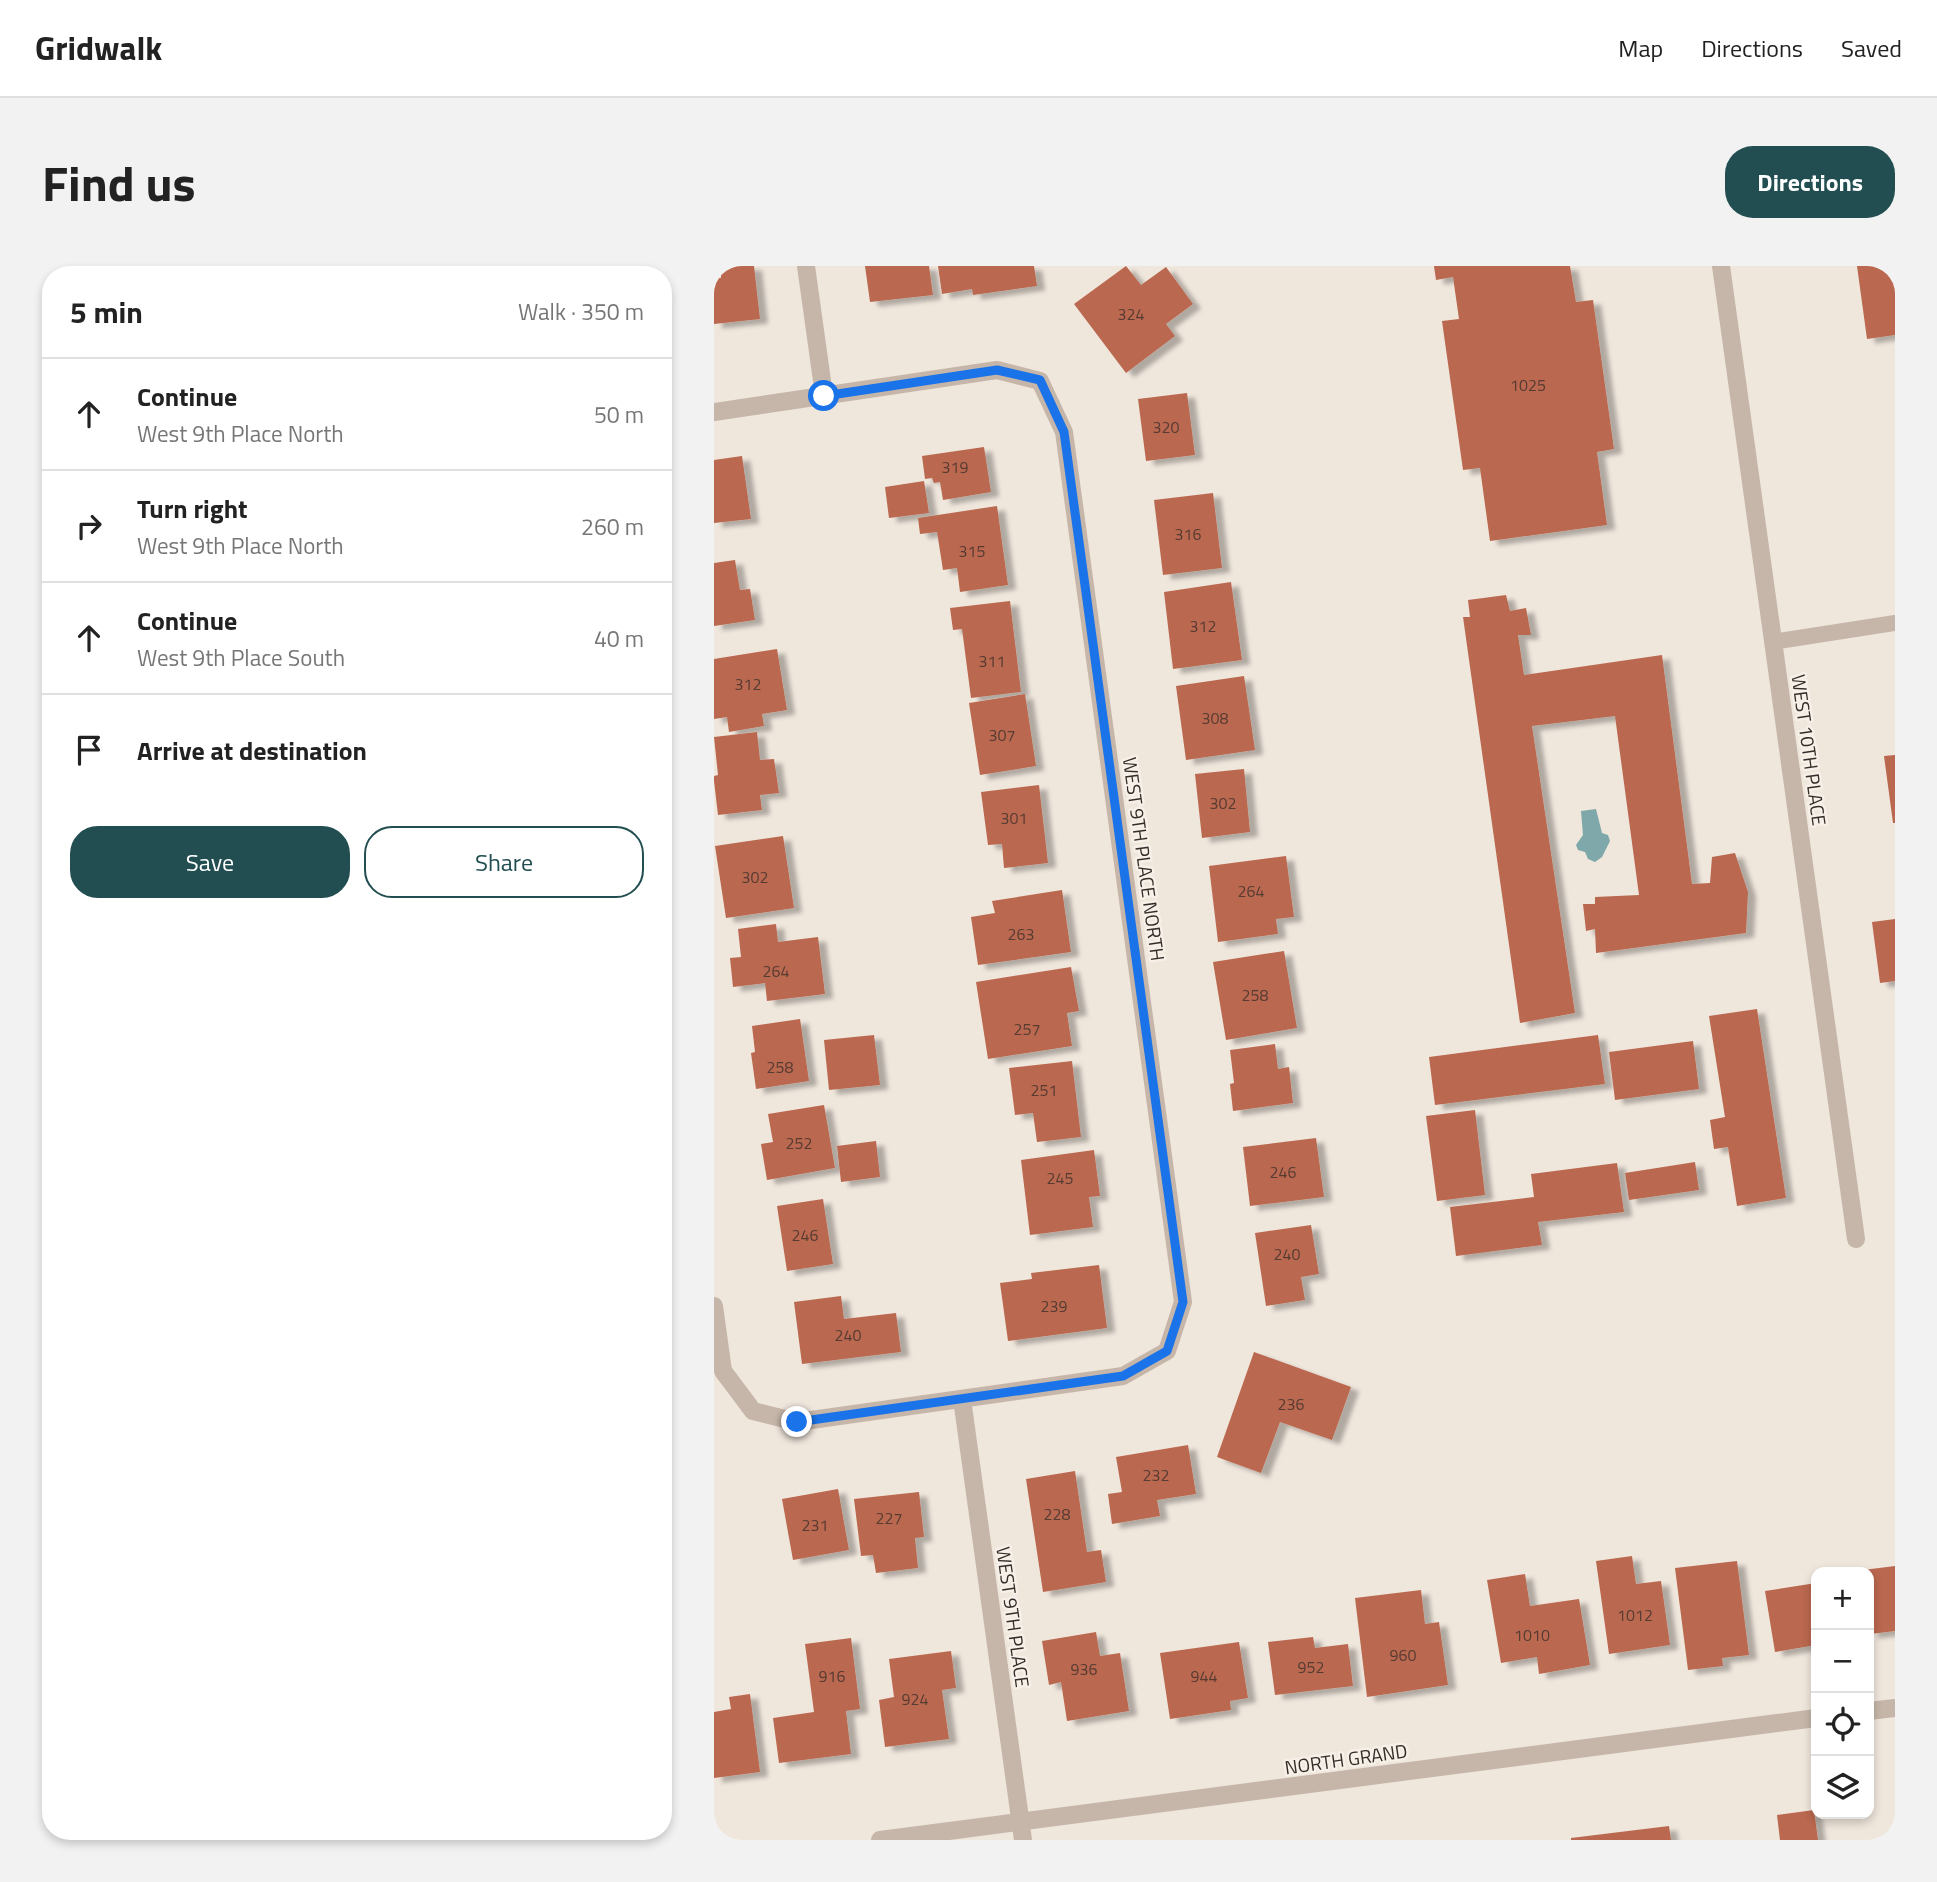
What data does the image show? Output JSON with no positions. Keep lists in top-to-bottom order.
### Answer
{
  "streets": {
    "street": [
      "WEST 10TH PLACE",
      "WEST 9TH PLACE NORTH",
      "WEST 9TH PLACE",
      "NORTH GRAND"
    ]
  },
  "crossings": [
    ["WEST 9TH PLACE NORTH", "WEST 9TH PLACE"],
    ["WEST 9TH PLACE", "NORTH GRAND"]
  ],
  "house_numbers": [
    "324",
    "1025",
    "320",
    "319",
    "316",
    "315",
    "312",
    "311",
    "312",
    "308",
    "307",
    "302",
    "301",
    "302",
    "264",
    "263",
    "264",
    "258",
    "257",
    "258",
    "251",
    "252",
    "246",
    "245",
    "246",
    "240",
    "239",
    "240",
    "236",
    "232",
    "228",
    "227",
    "231",
    "1012",
    "1010",
    "960",
    "952",
    "936",
    "916",
    "944",
    "924"
  ],
  "page": {
    "header": "Gridwalk",
    "nav": ["Map", "Directions", "Saved"],
    "title": "Find us",
    "buttons": [
      "Directions",
      ["Save", "Share"]
    ],
    "heading": ["5 min", "Walk · 350 m"],
    "list": [
      ["Continue", "West 9th Place North", "50 m"],
      ["Turn right", "West 9th Place North", "260 m"],
      ["Continue", "West 9th Place South", "40 m"],
      "Arrive at destination"
    ],
    "map_buttons": ["+", "−"]
  }
}
